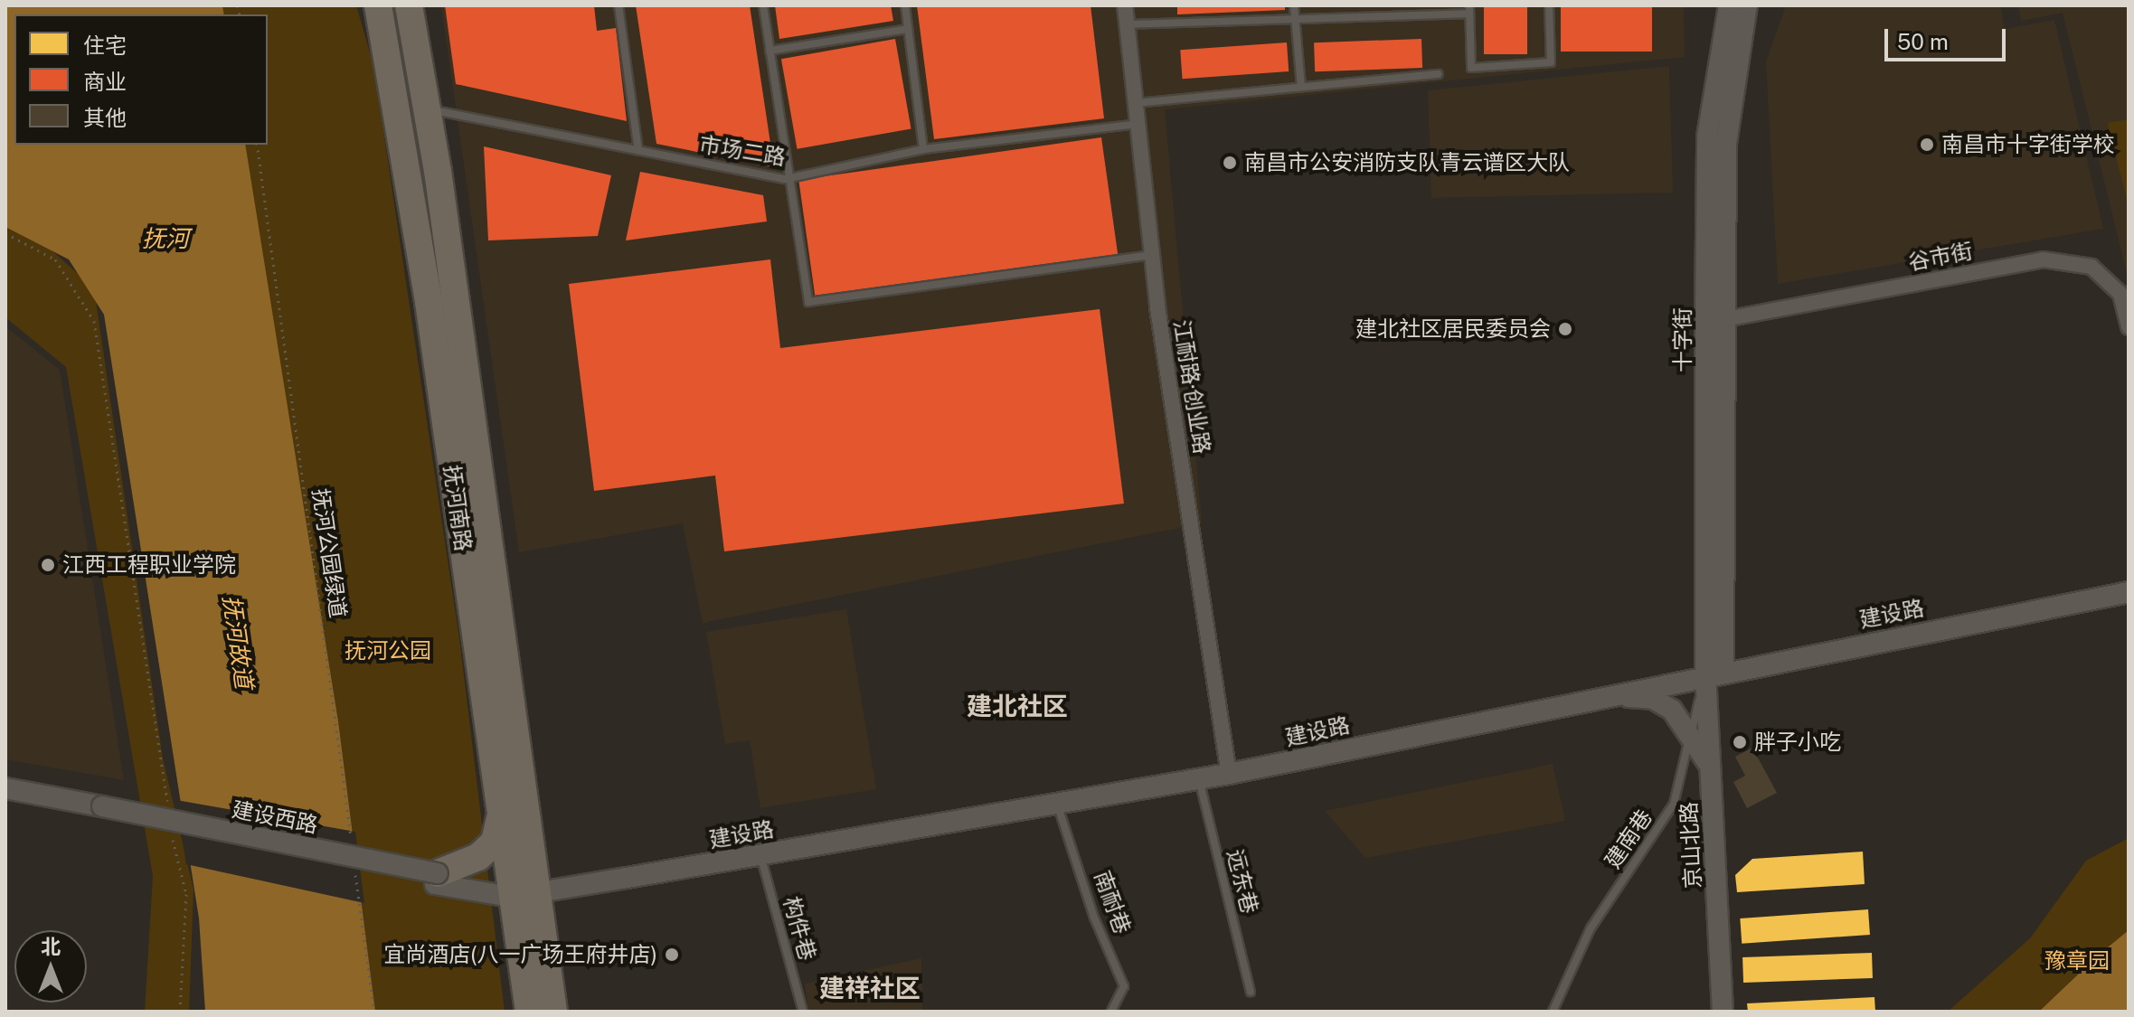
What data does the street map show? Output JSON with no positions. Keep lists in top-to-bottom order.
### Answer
{
  "streets": {
    "highway": ["抚河南路"],
    "main road": [
      "十字街",
      "建设路",
      "建设西路",
      "京山北路"
    ],
    "street": ["谷市街", "江耐路·创业路"],
    "lane": [
      "市场二路",
      "建南巷",
      "远东巷",
      "南耐巷",
      "构件巷"
    ],
    "path": ["抚河公园绿道"]
  },
  "crossings": [
    ["市场二路", "江耐路·创业路"],
    ["市场二路", "抚河南路"],
    ["谷市街", "十字街"],
    ["十字街", "建设路"],
    ["十字街", "建南巷"],
    ["十字街", "京山北路"],
    ["江耐路·创业路", "建设路"],
    ["抚河南路", "建设路"],
    ["抚河南路", "建设西路"],
    ["建设路", "建设西路"],
    ["建设路", "建南巷"],
    ["建设路", "京山北路"],
    ["建设路", "远东巷"],
    ["建设路", "南耐巷"],
    ["建设路", "构件巷"],
    ["建南巷", "京山北路"]
  ],
  "districts": ["建北社区", "建祥社区"],
  "water": ["抚河", "抚河故道"],
  "parks": ["抚河公园", "豫章园"],
  "places": [
    "南昌市十字街学校",
    "南昌市公安消防支队青云谱区大队",
    "建北社区居民委员会",
    "江西工程职业学院",
    "胖子小吃",
    "宜尚酒店(八一广场王府井店)"
  ],
  "legend": ["住宅", "商业", "其他"],
  "scale_bar": "50 m",
  "north": "top"
}
